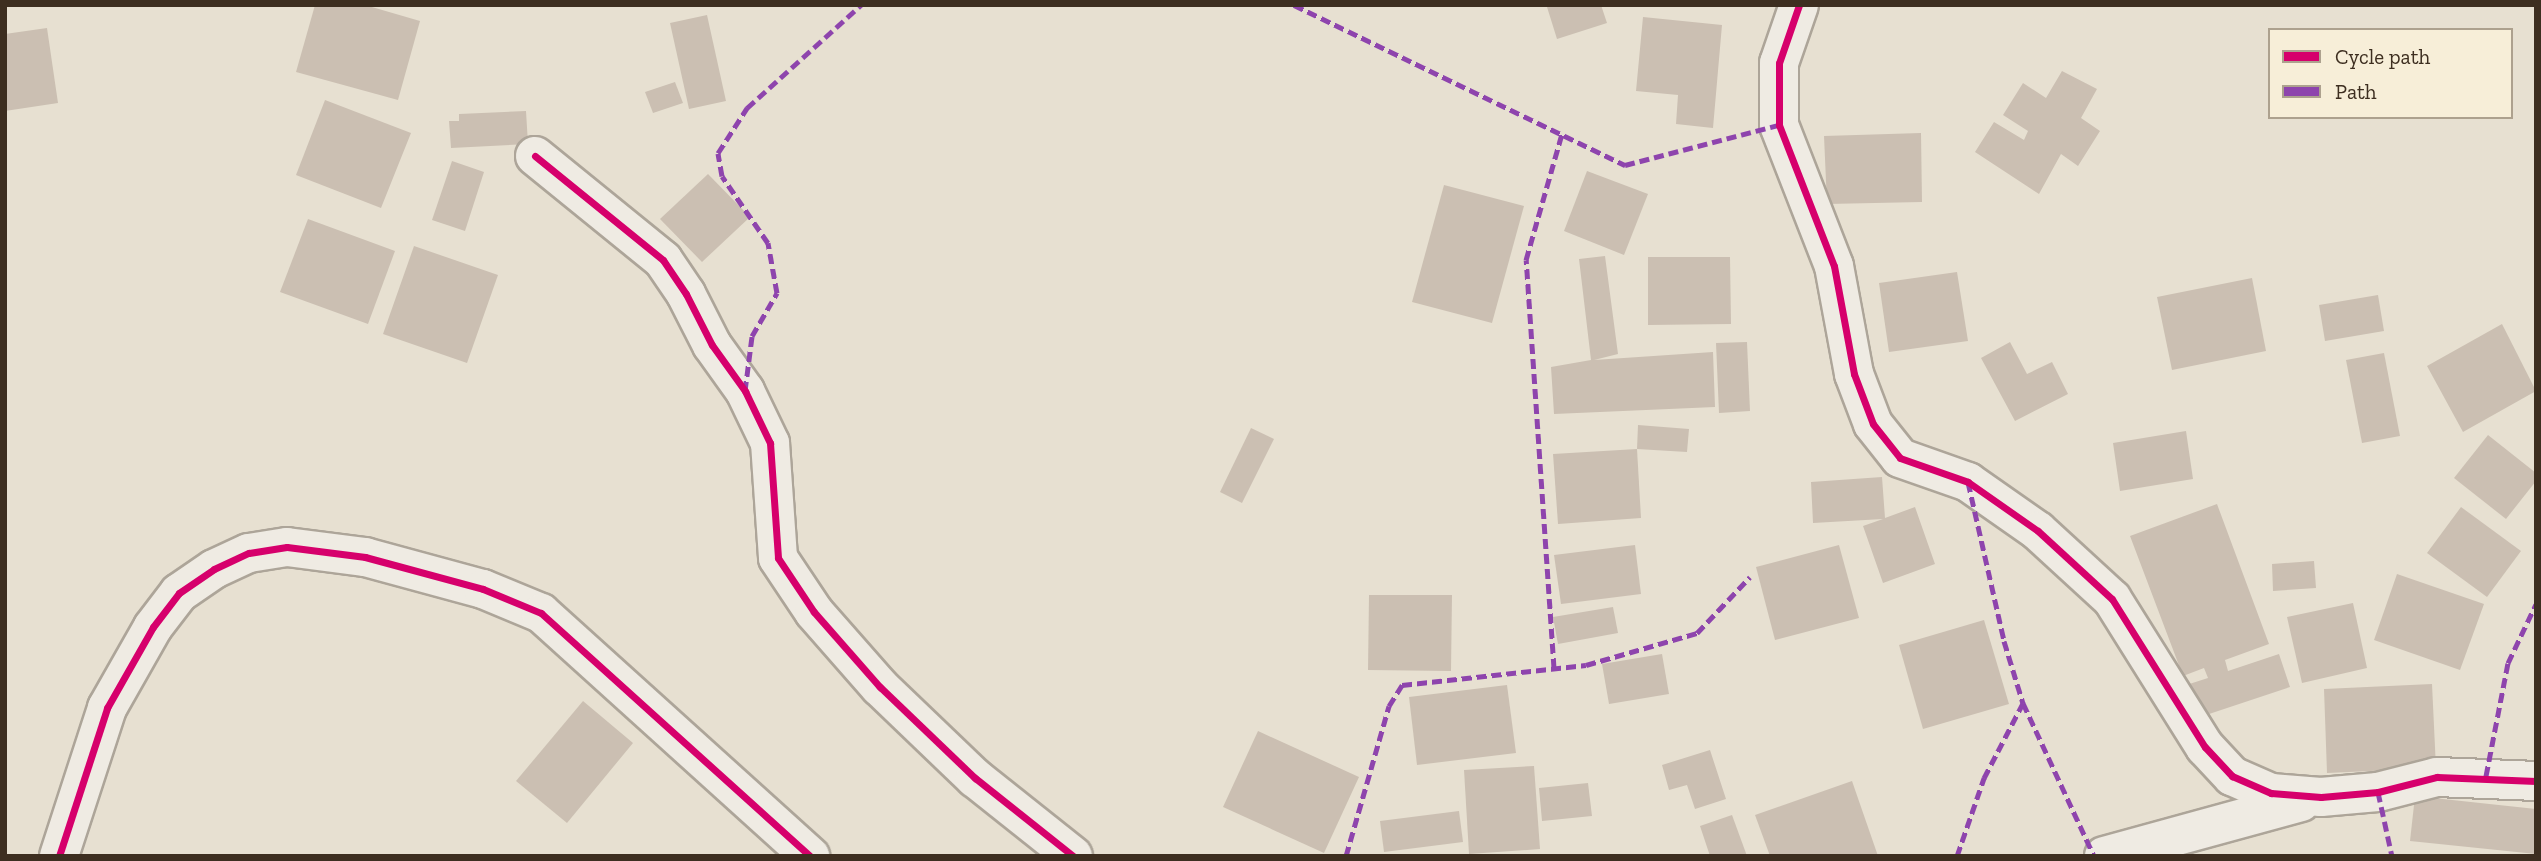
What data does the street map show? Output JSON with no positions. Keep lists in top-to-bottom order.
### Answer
{
  "legend": ["Cycle path", "Path"]
}
